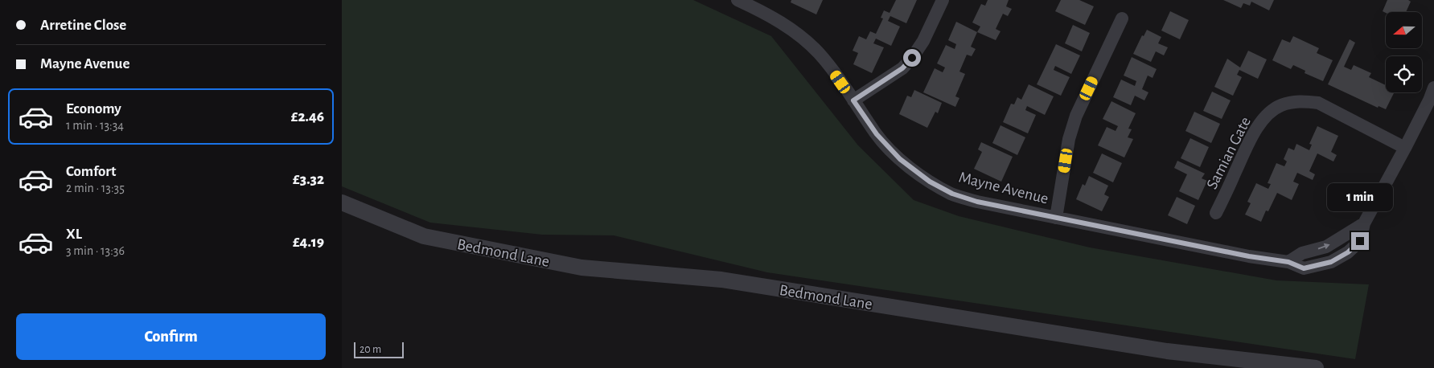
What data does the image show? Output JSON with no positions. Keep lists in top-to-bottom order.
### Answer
{
  "streets": {
    "street": ["Samian Gate", "Mayne Avenue", "Bedmond Lane"]
  },
  "crossings": [
    ["Samian Gate", "Mayne Avenue"]
  ],
  "one_way": ["Mayne Avenue"],
  "scale_bar": "20 m",
  "north": "left",
  "page": {
    "banner": ["Arretine Close", "Mayne Avenue"],
    "list": [
      {
        "name": "Economy",
        "note": "1 min · 13:34",
        "value": "£2.46"
      },
      {
        "name": "Comfort",
        "note": "2 min · 13:35",
        "value": "£3.32"
      },
      {
        "name": "XL",
        "note": "3 min · 13:36",
        "value": "£4.19"
      }
    ],
    "bubble": "1 min",
    "buttons": "Confirm",
    "scale": "20 m"
  }
}
